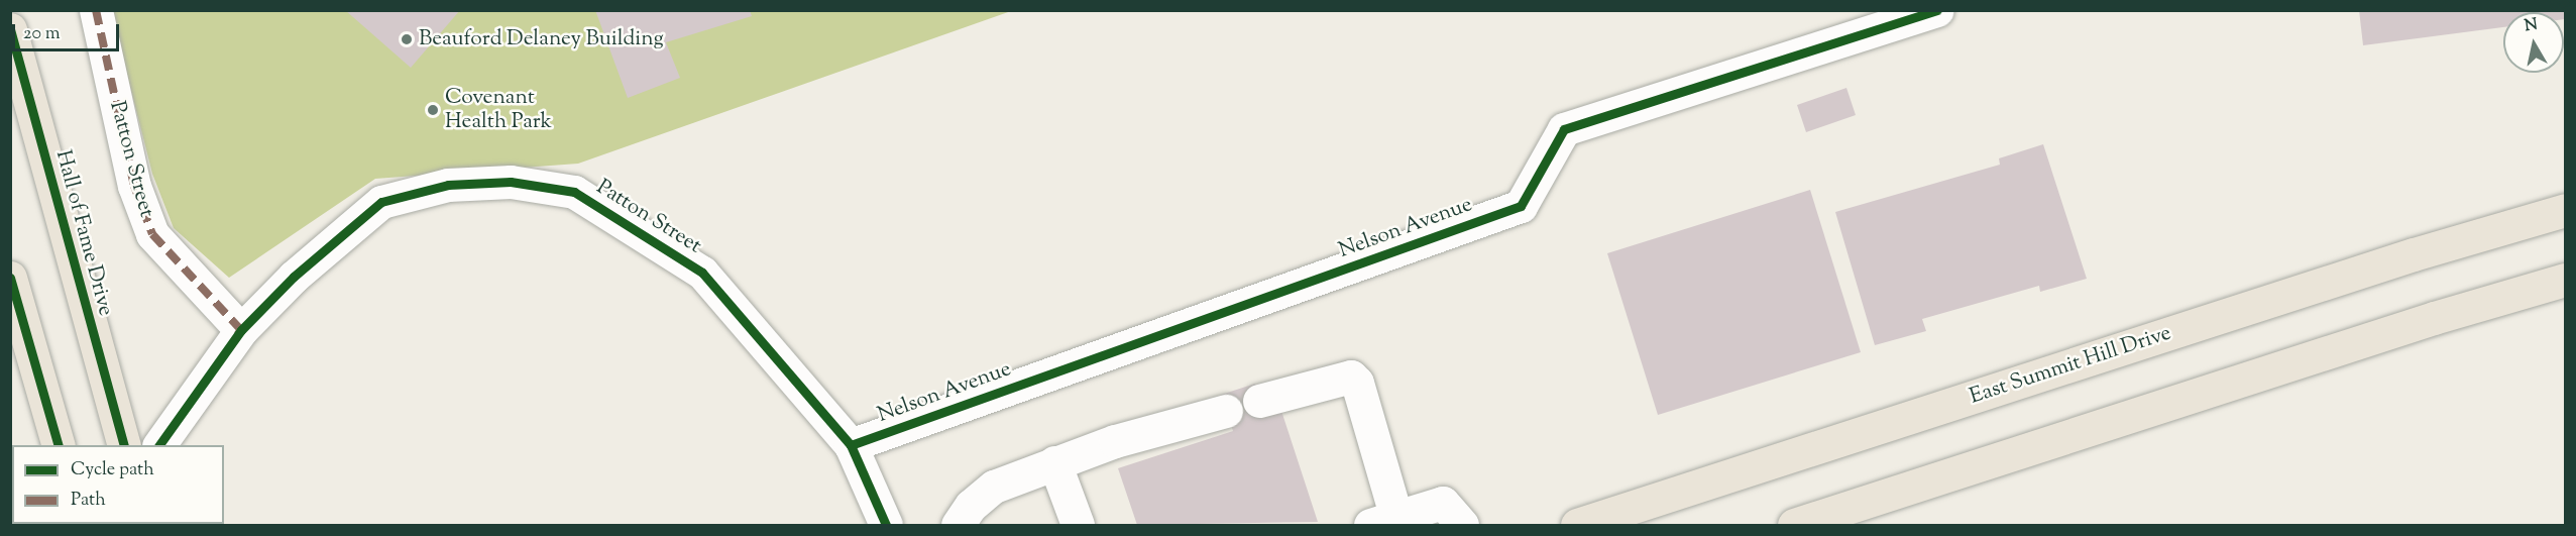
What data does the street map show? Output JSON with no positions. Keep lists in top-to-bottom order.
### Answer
{
  "streets": {
    "main road": ["Hall of Fame Drive", "East Summit Hill Drive"],
    "street": ["Patton Street", "Nelson Avenue"]
  },
  "crossings": [
    ["Patton Street", "Nelson Avenue"]
  ],
  "places": ["Beauford Delaney Building", "Covenant Health Park"],
  "legend": ["Cycle path", "Path"],
  "scale_bar": "20 m",
  "north": "top"
}
